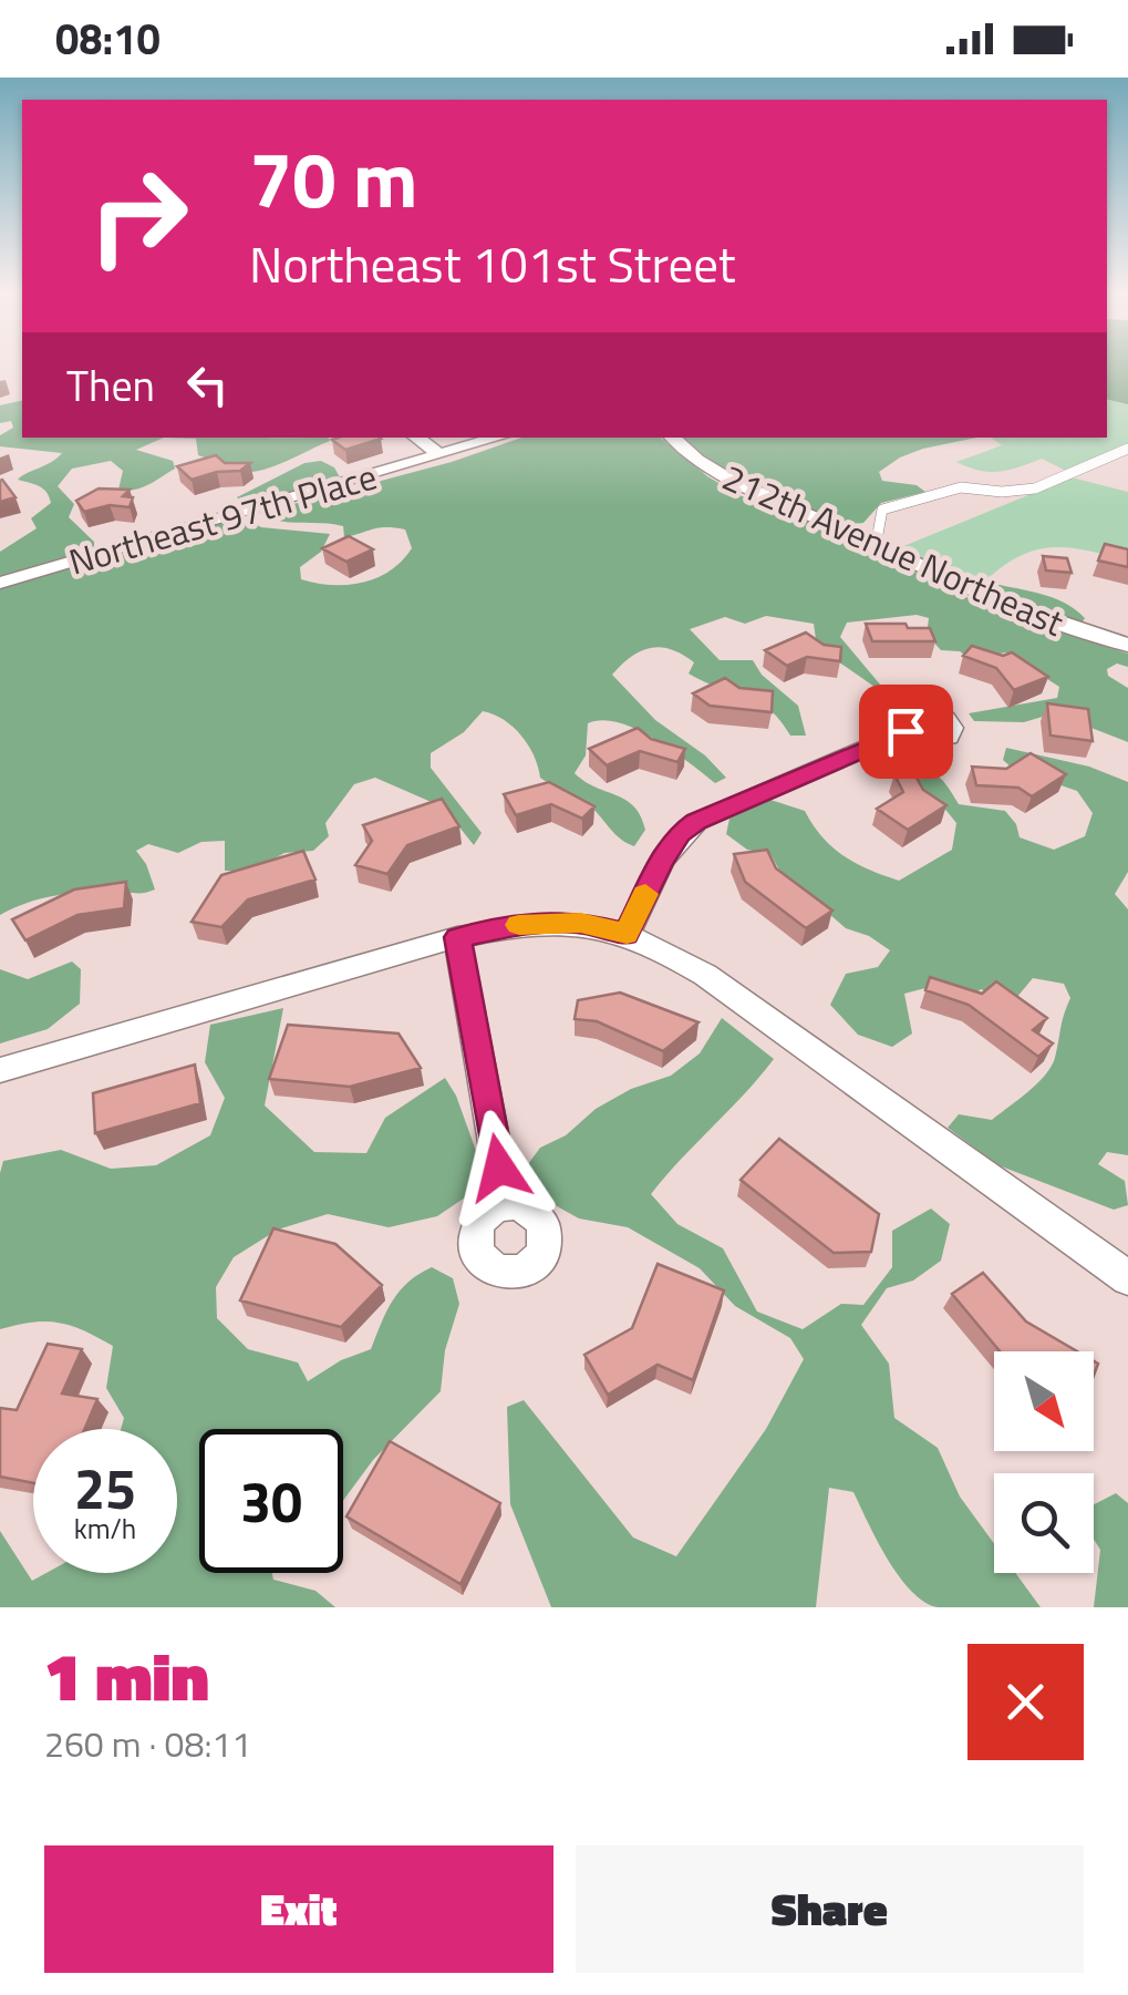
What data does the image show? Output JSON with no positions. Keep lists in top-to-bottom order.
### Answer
{
  "streets": {
    "street": ["Northeast 97th Place", "212th Avenue Northeast"]
  },
  "north": "bottom right",
  "page": {
    "status": "08:10",
    "turn": ["70 m", "Northeast 101st Street"],
    "then": "Then",
    "speed": "25 km/h",
    "limit": "30",
    "heading": ["1 min", "260 m · 08:11"],
    "buttons": ["Exit", "Share"]
  }
}
